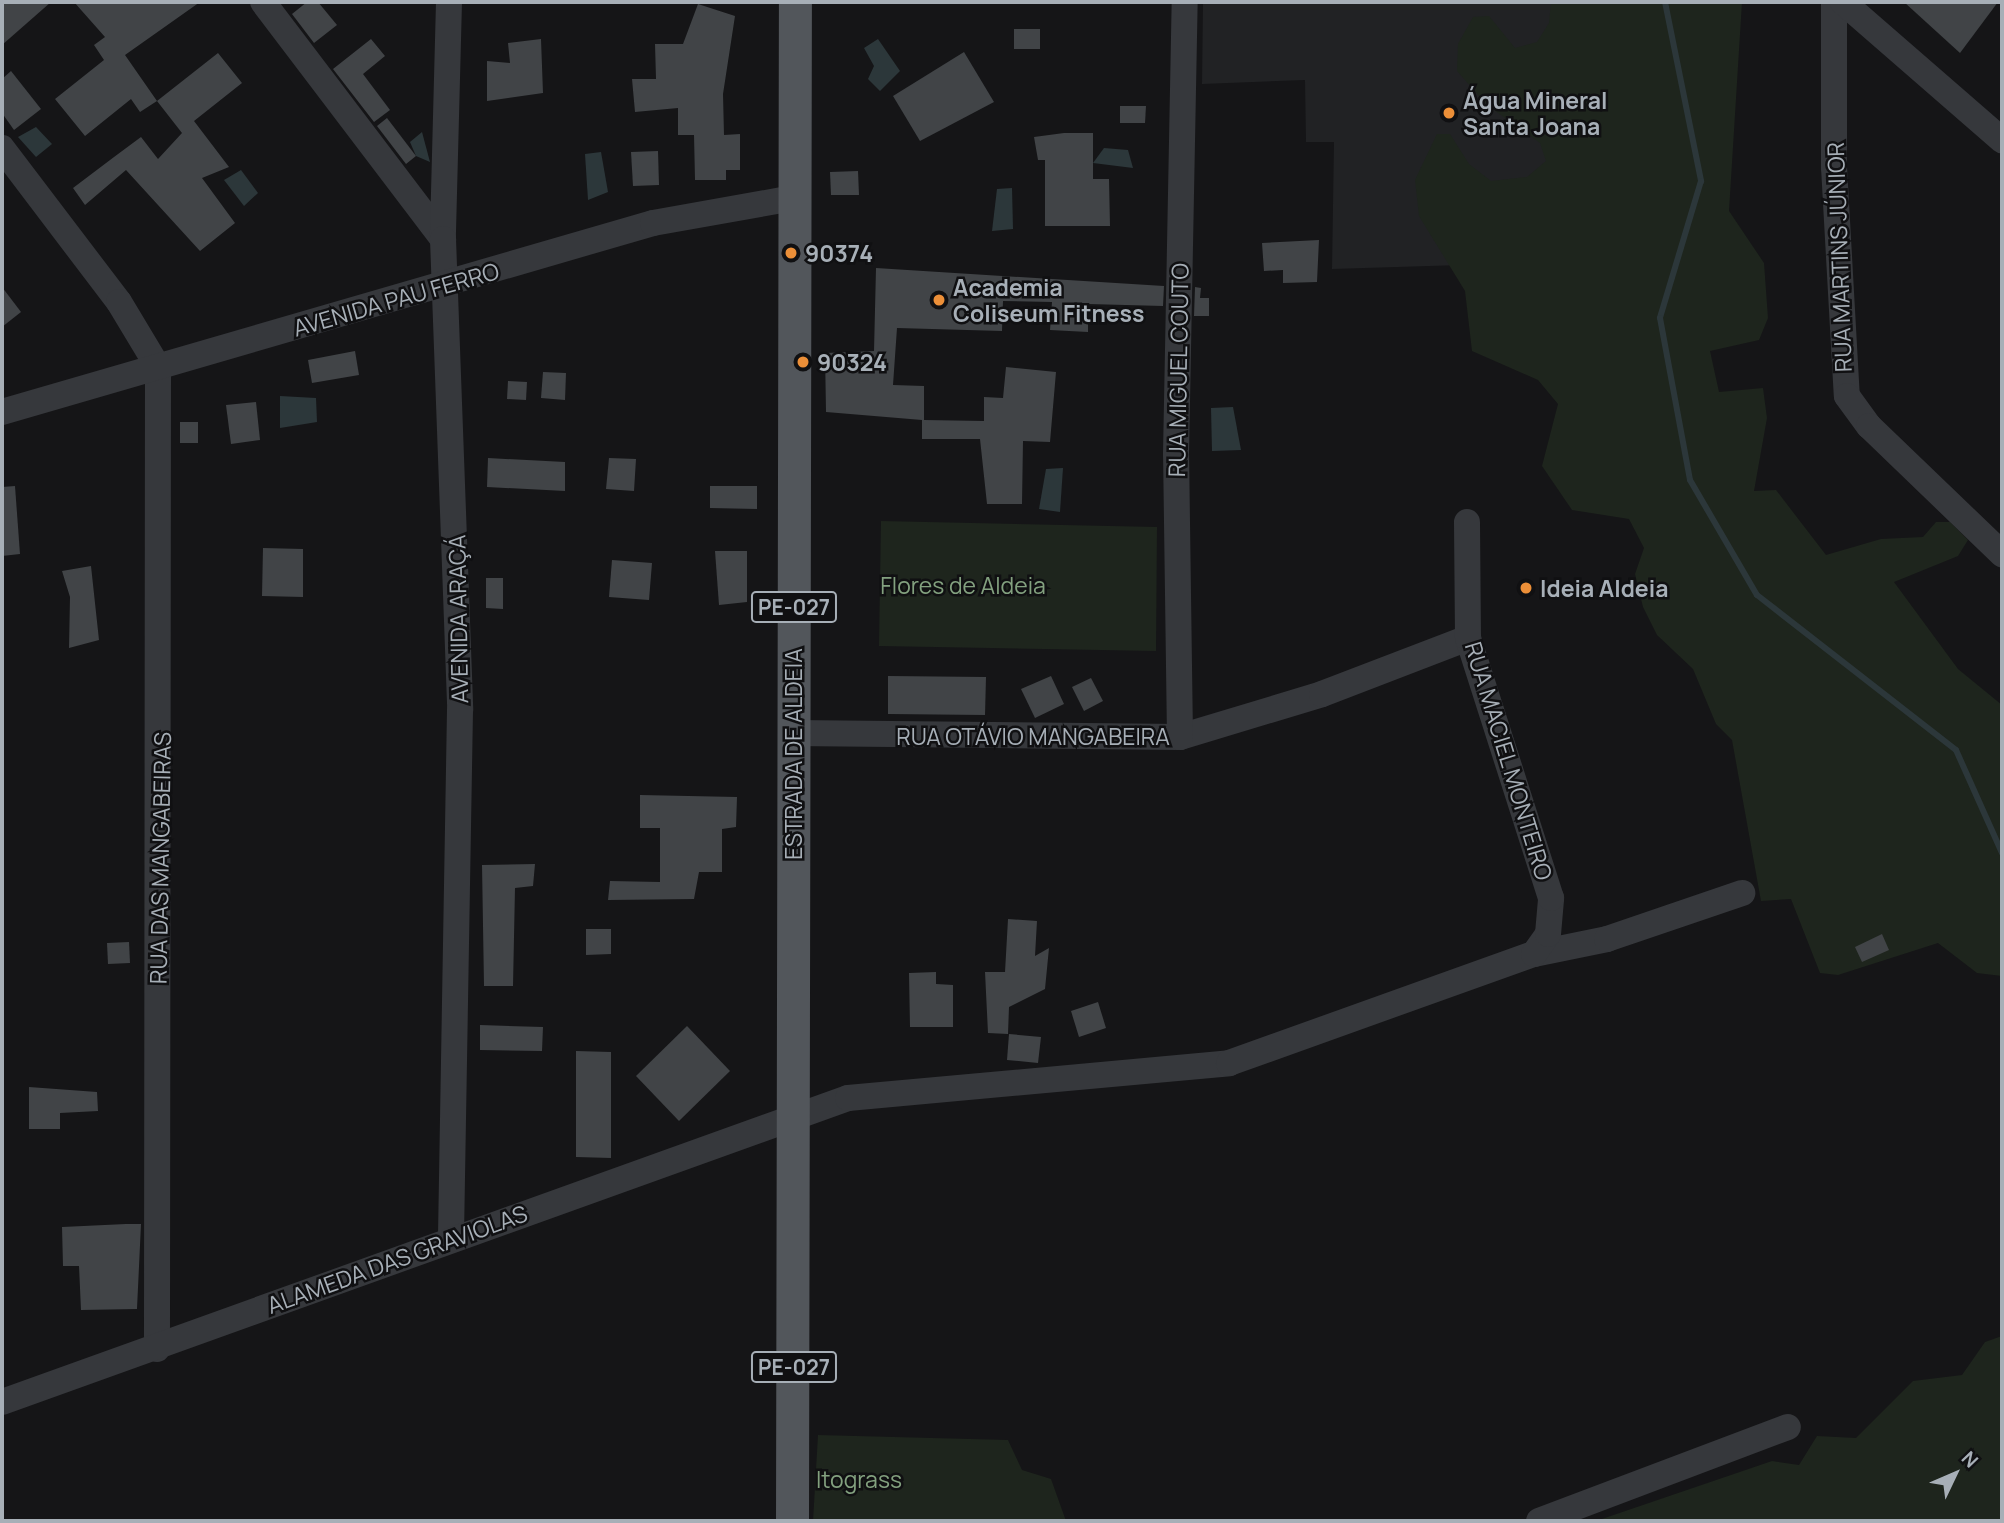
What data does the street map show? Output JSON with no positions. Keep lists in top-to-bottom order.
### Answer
{
  "streets": {
    "main road": ["PE-027", "ESTRADA DE ALDEIA"],
    "street": [
      "RUA MARTINS JÚNIOR",
      "AVENIDA PAU FERRO",
      "RUA MIGUEL COUTO",
      "AVENIDA ARAÇÁ",
      "RUA OTÁVIO MANGABEIRA",
      "RUA MACIEL MONTEIRO",
      "RUA DAS MANGABEIRAS",
      "ALAMEDA DAS GRAVIOLAS"
    ]
  },
  "crossings": [
    ["AVENIDA PAU FERRO", "AVENIDA ARAÇÁ"],
    ["AVENIDA PAU FERRO", "ESTRADA DE ALDEIA"],
    ["AVENIDA PAU FERRO", "RUA DAS MANGABEIRAS"],
    ["RUA MIGUEL COUTO", "RUA OTÁVIO MANGABEIRA"],
    ["AVENIDA ARAÇÁ", "ALAMEDA DAS GRAVIOLAS"],
    ["RUA OTÁVIO MANGABEIRA", "ESTRADA DE ALDEIA"],
    ["RUA OTÁVIO MANGABEIRA", "RUA MACIEL MONTEIRO"],
    ["ESTRADA DE ALDEIA", "ALAMEDA DAS GRAVIOLAS"],
    ["RUA MACIEL MONTEIRO", "ALAMEDA DAS GRAVIOLAS"],
    ["RUA DAS MANGABEIRAS", "ALAMEDA DAS GRAVIOLAS"]
  ],
  "parks": ["Flores de Aldeia", "Itograss"],
  "places": [
    "Água Mineral Santa Joana",
    "90374",
    "Academia Coliseum Fitness",
    "90324",
    "Ideia Aldeia"
  ],
  "north": "top right"
}
